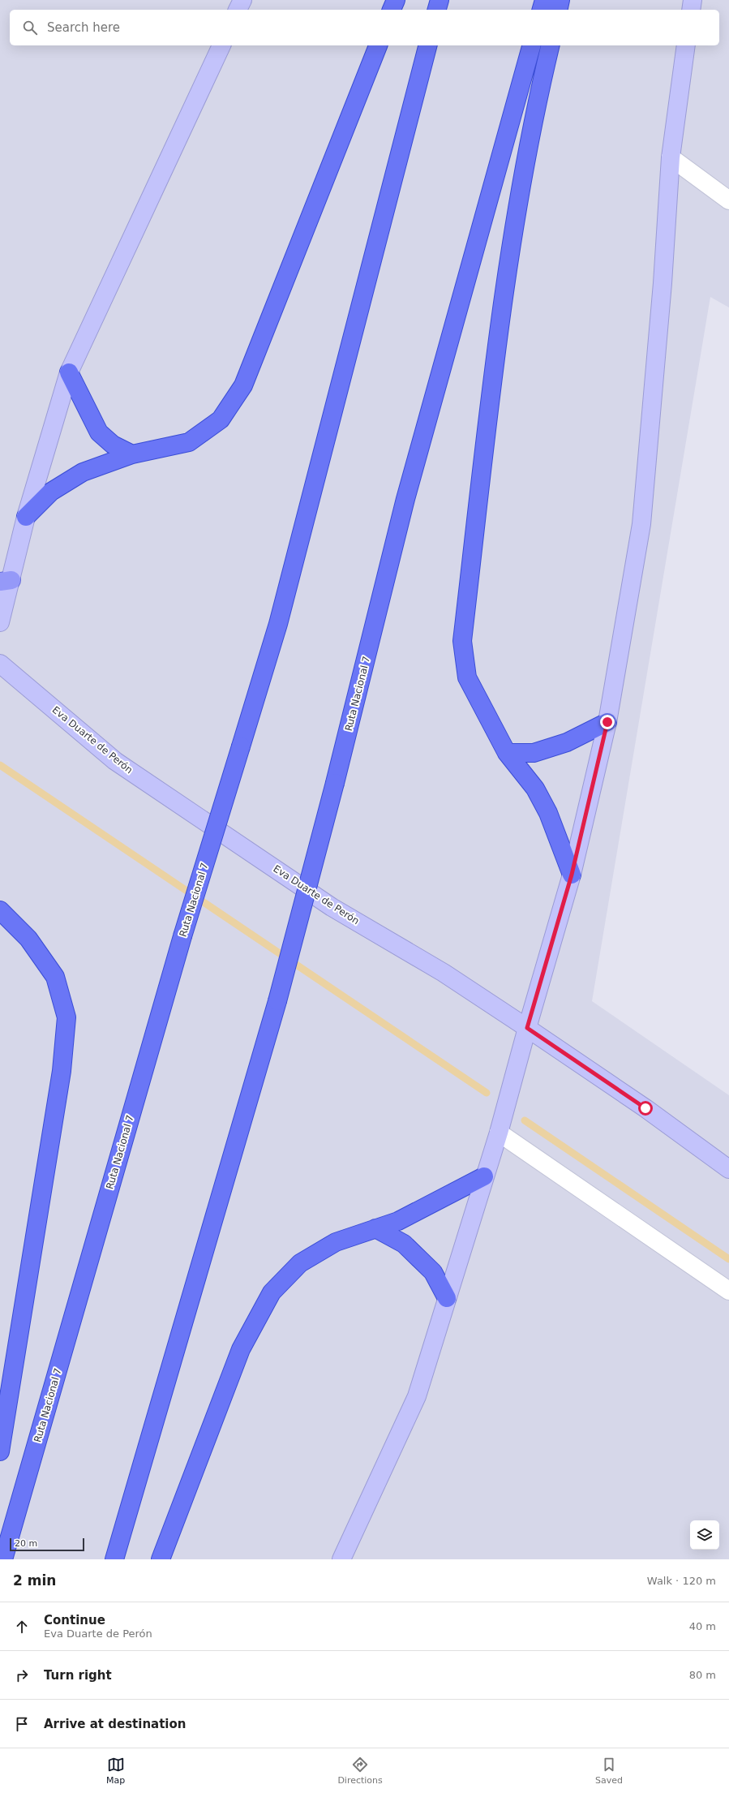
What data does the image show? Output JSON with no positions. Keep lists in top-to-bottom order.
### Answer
{
  "streets": {
    "highway": ["Ruta Nacional 7"],
    "street": ["Eva Duarte de Perón"]
  },
  "scale_bar": "20 m",
  "page": {
    "search": "Search here",
    "scale": "20 m",
    "heading": ["2 min", "Walk · 120 m"],
    "list": [
      ["Continue", "Eva Duarte de Perón", "40 m"],
      ["Turn right", "80 m"],
      "Arrive at destination"
    ],
    "nav": ["Map", "Directions", "Saved"]
  }
}
